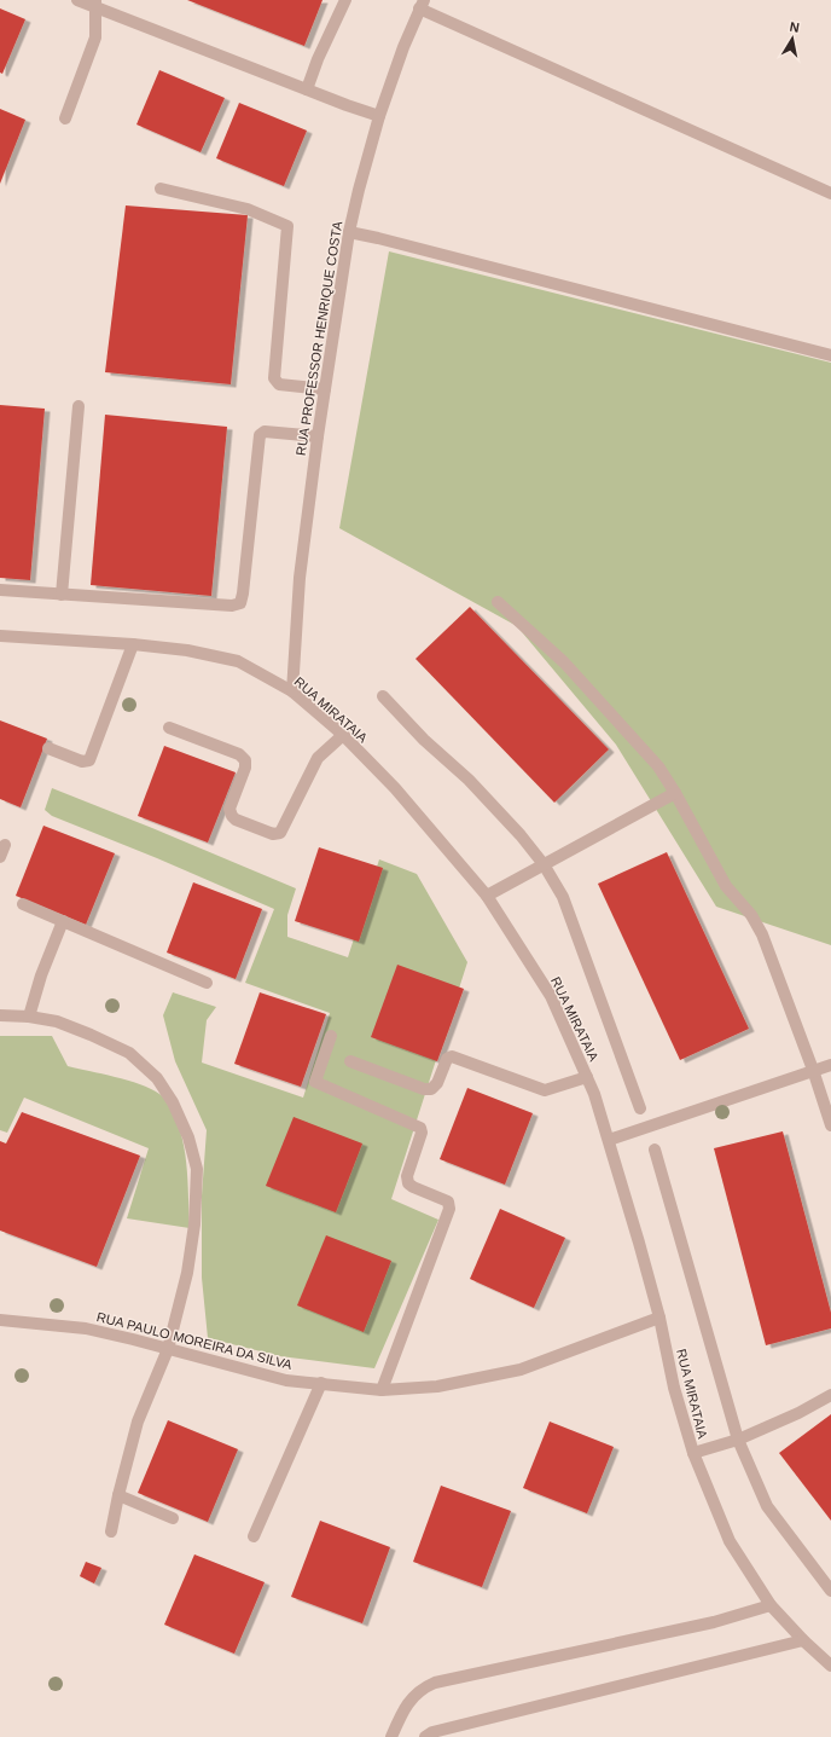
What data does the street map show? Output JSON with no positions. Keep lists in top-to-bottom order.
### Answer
{
  "streets": {
    "street": ["RUA PROFESSOR HENRIQUE COSTA", "RUA MIRATAIA", "RUA PAULO MOREIRA DA SILVA"]
  },
  "crossings": [
    ["RUA PROFESSOR HENRIQUE COSTA", "RUA MIRATAIA"],
    ["RUA MIRATAIA", "RUA PAULO MOREIRA DA SILVA"]
  ],
  "north": "top"
}
